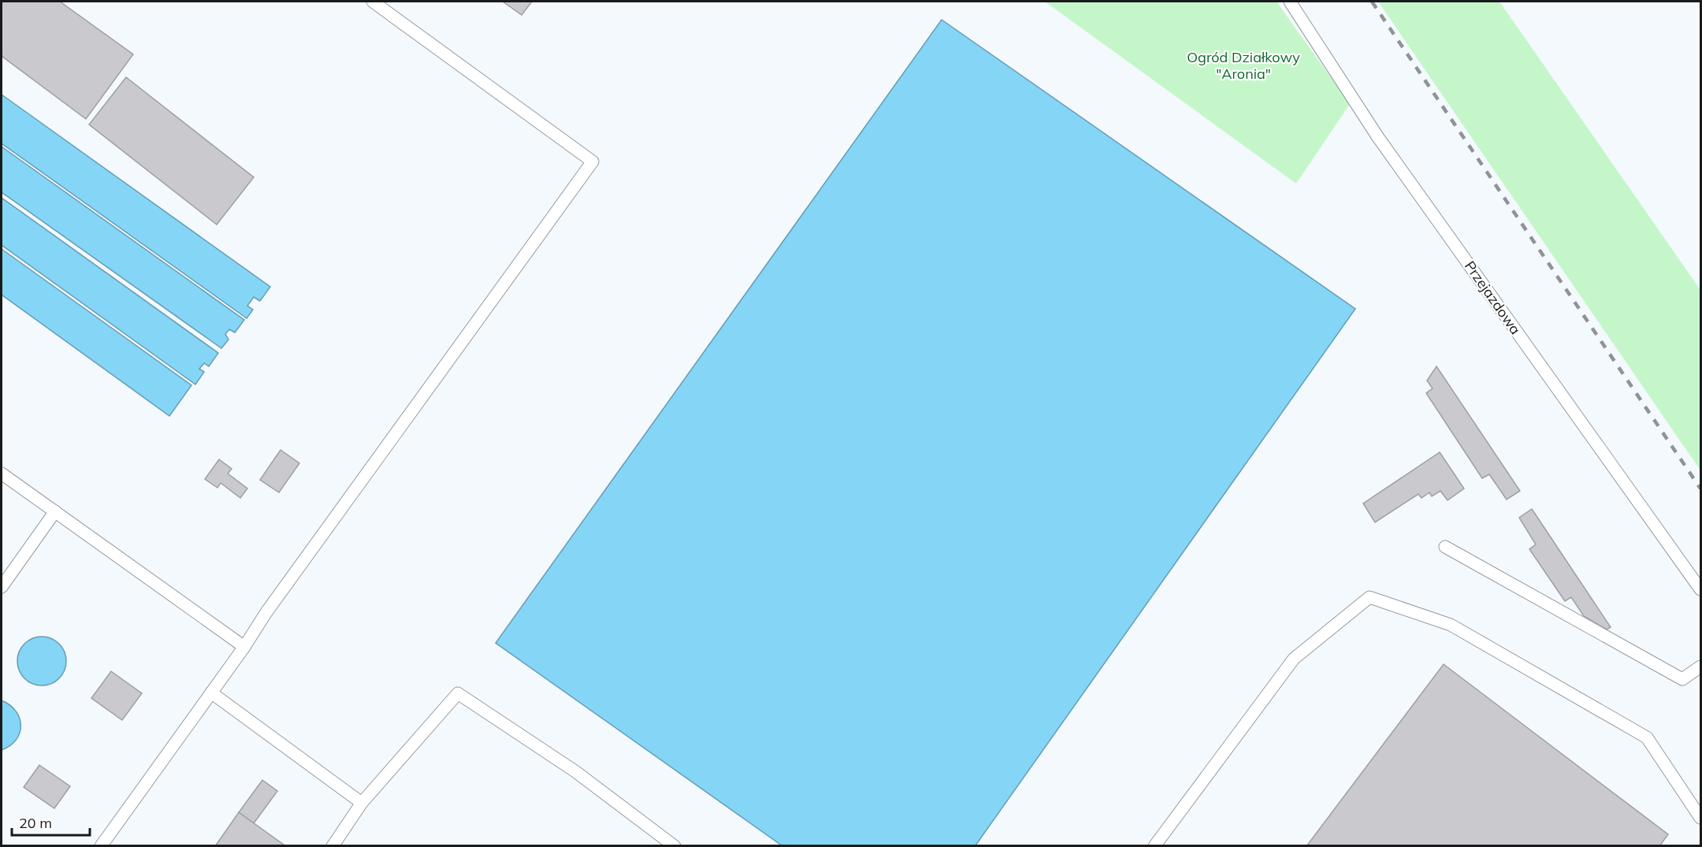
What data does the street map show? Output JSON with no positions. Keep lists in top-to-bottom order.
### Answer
{
  "streets": {
    "lane": ["Przejazdowa"]
  },
  "parks": ["Ogród Działkowy \"Aronia\""],
  "scale_bar": "20 m"
}
